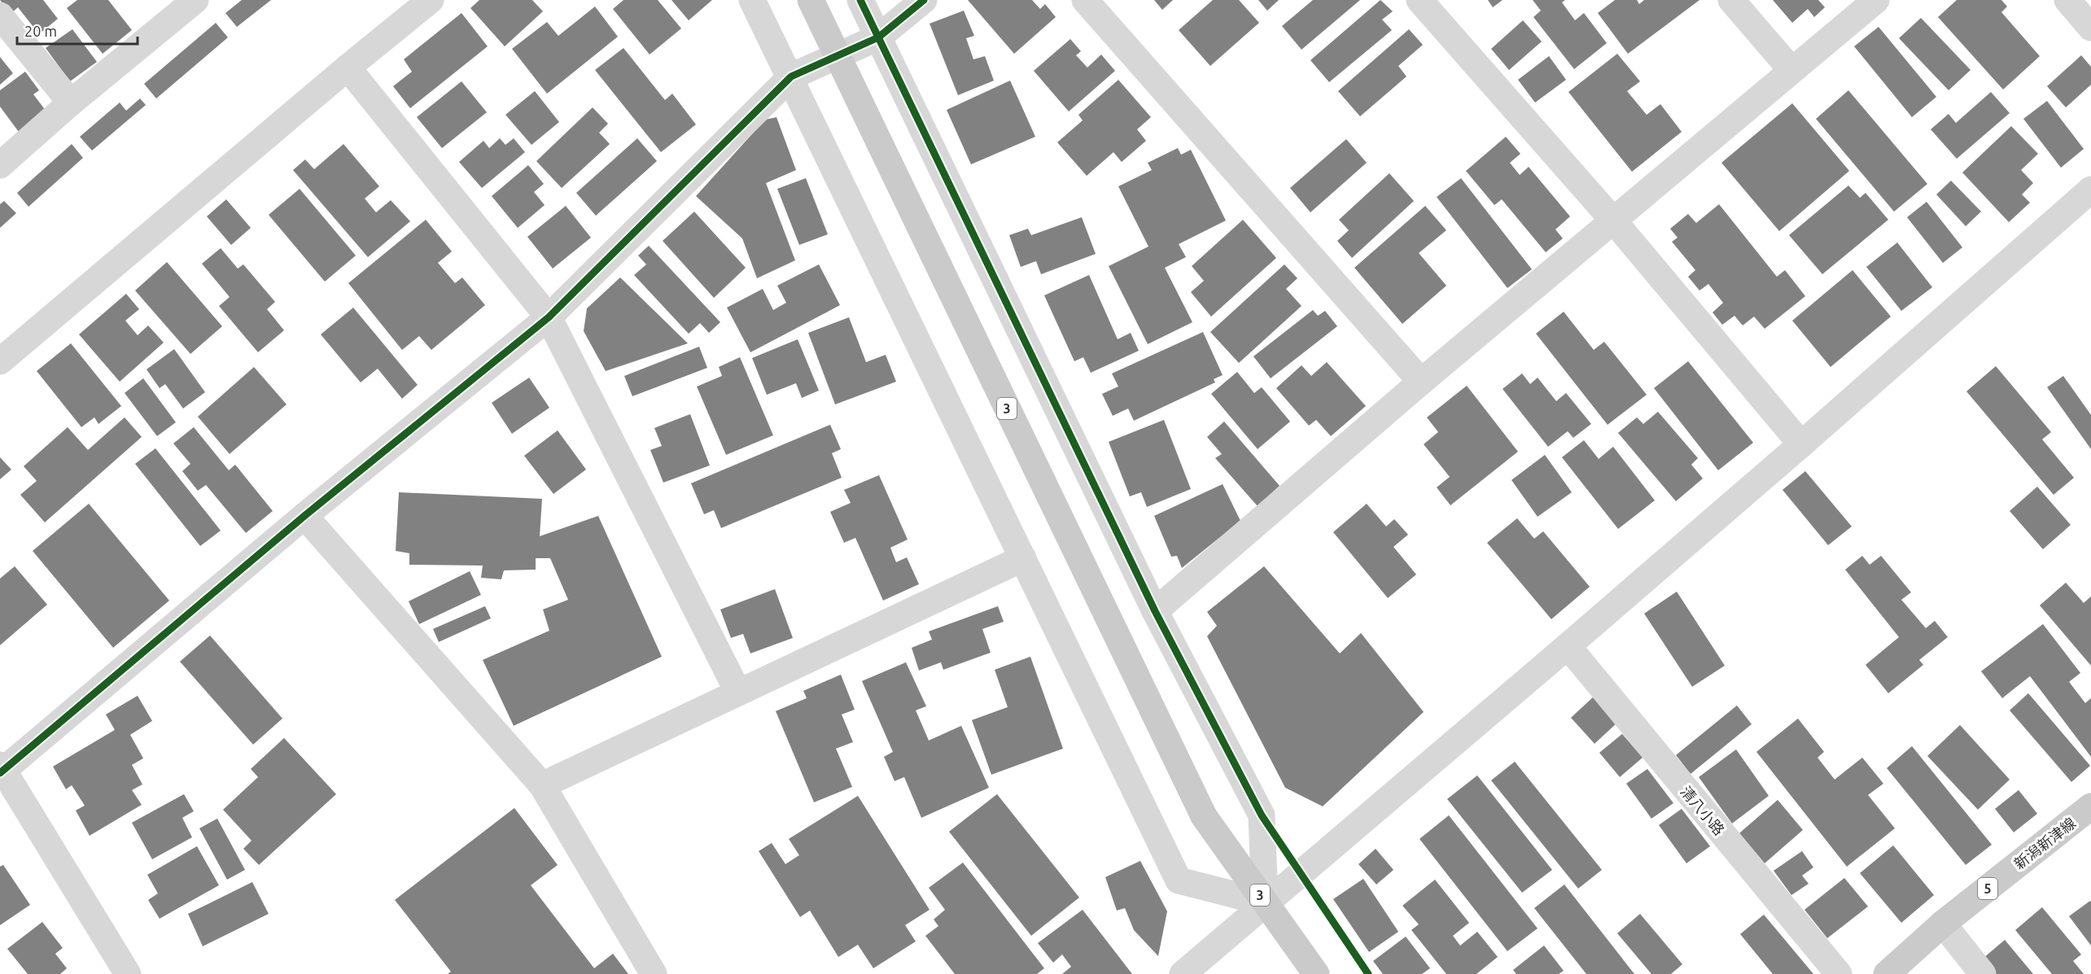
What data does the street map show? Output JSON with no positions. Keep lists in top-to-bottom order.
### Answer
{
  "streets": {
    "main road": ["3", "新潟新津線", "5"],
    "street": ["清八小路"]
  },
  "scale_bar": "20 m"
}
